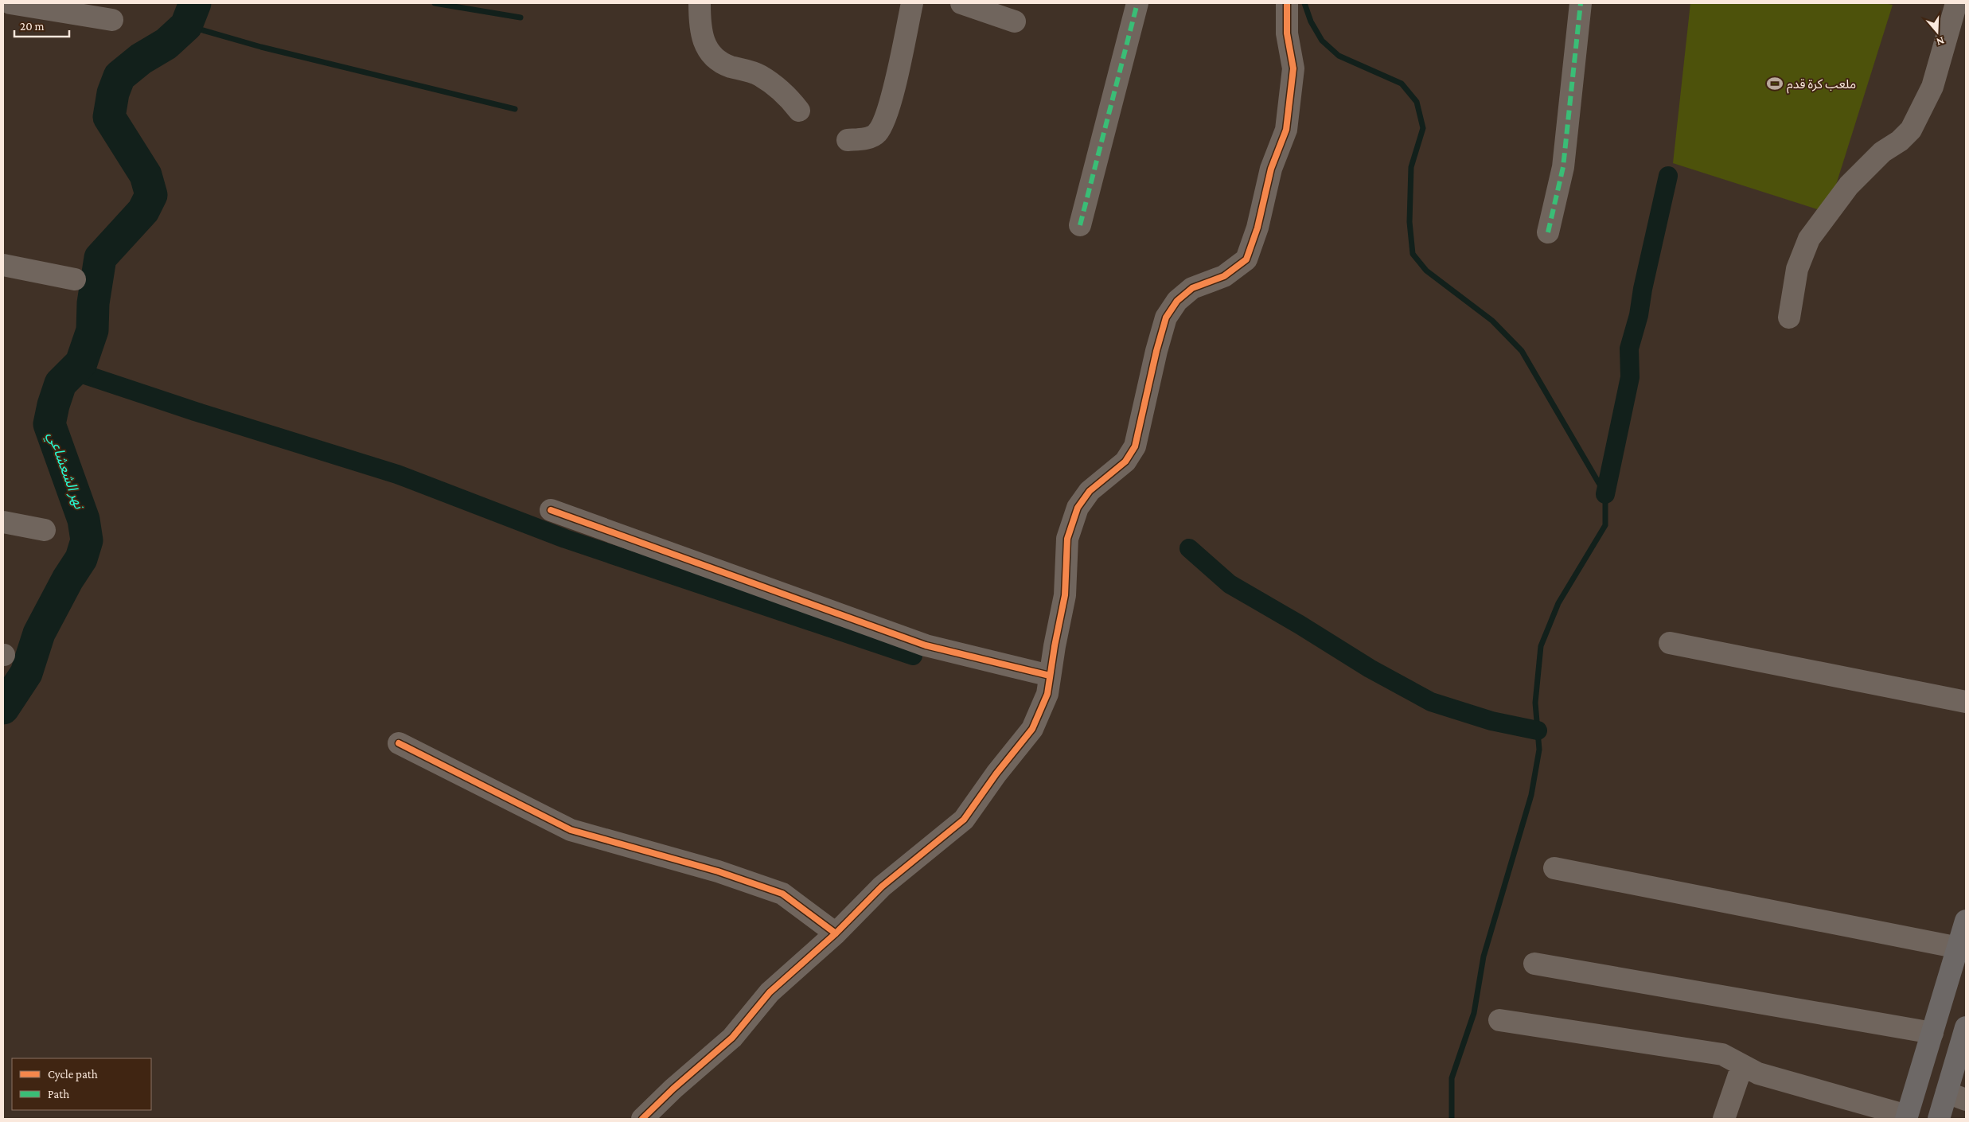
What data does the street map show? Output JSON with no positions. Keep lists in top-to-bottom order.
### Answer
{
  "water": ["نهر الشعشاعي"],
  "places": {
    "sports": ["ملعب كرة قدم"]
  },
  "legend": ["Cycle path", "Path"],
  "scale_bar": "20 m",
  "north": "bottom"
}
